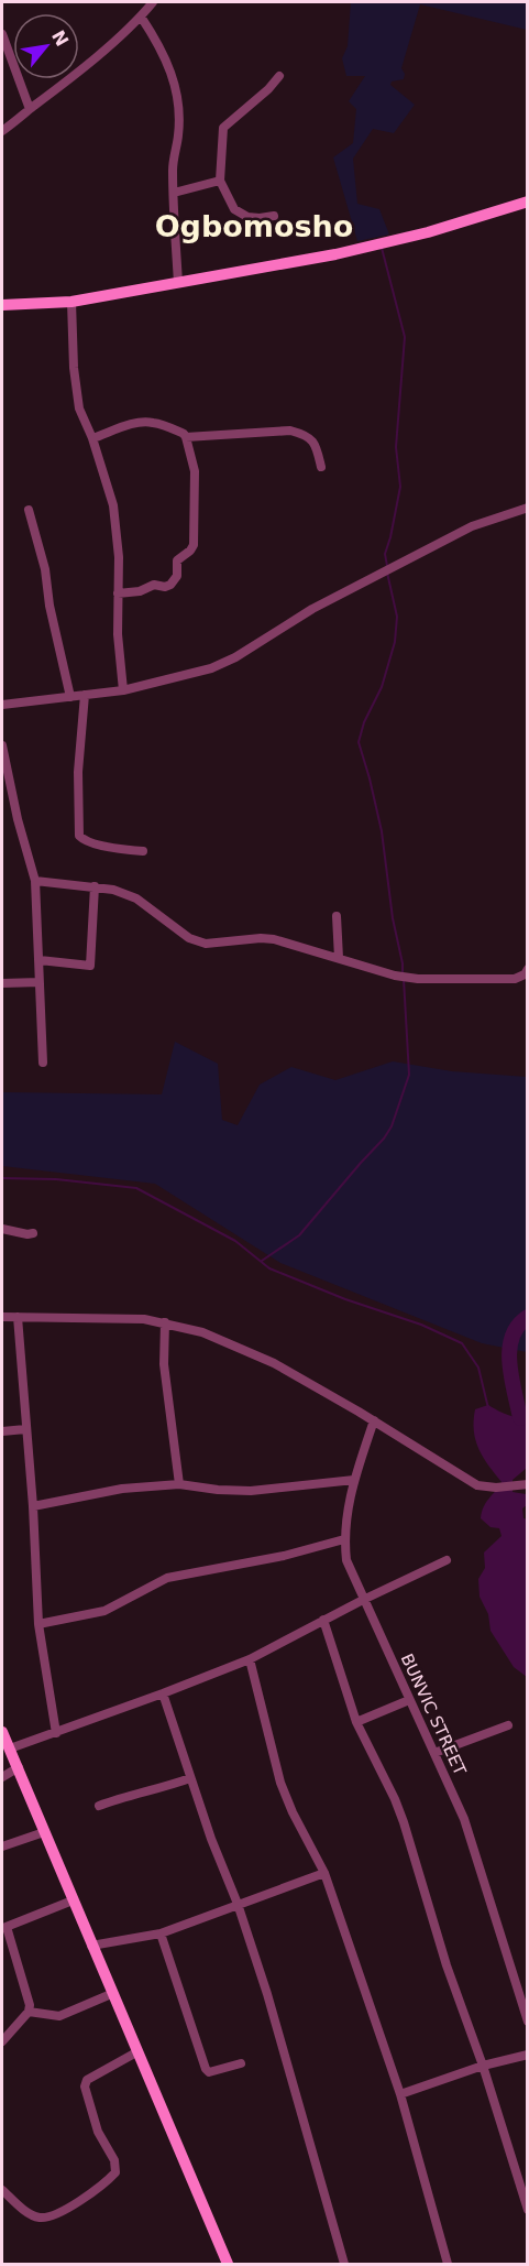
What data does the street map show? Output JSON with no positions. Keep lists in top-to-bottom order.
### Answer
{
  "streets": {
    "street": ["BUNVIC STREET"]
  },
  "districts": ["Ogbomosho"],
  "north": "top right"
}
